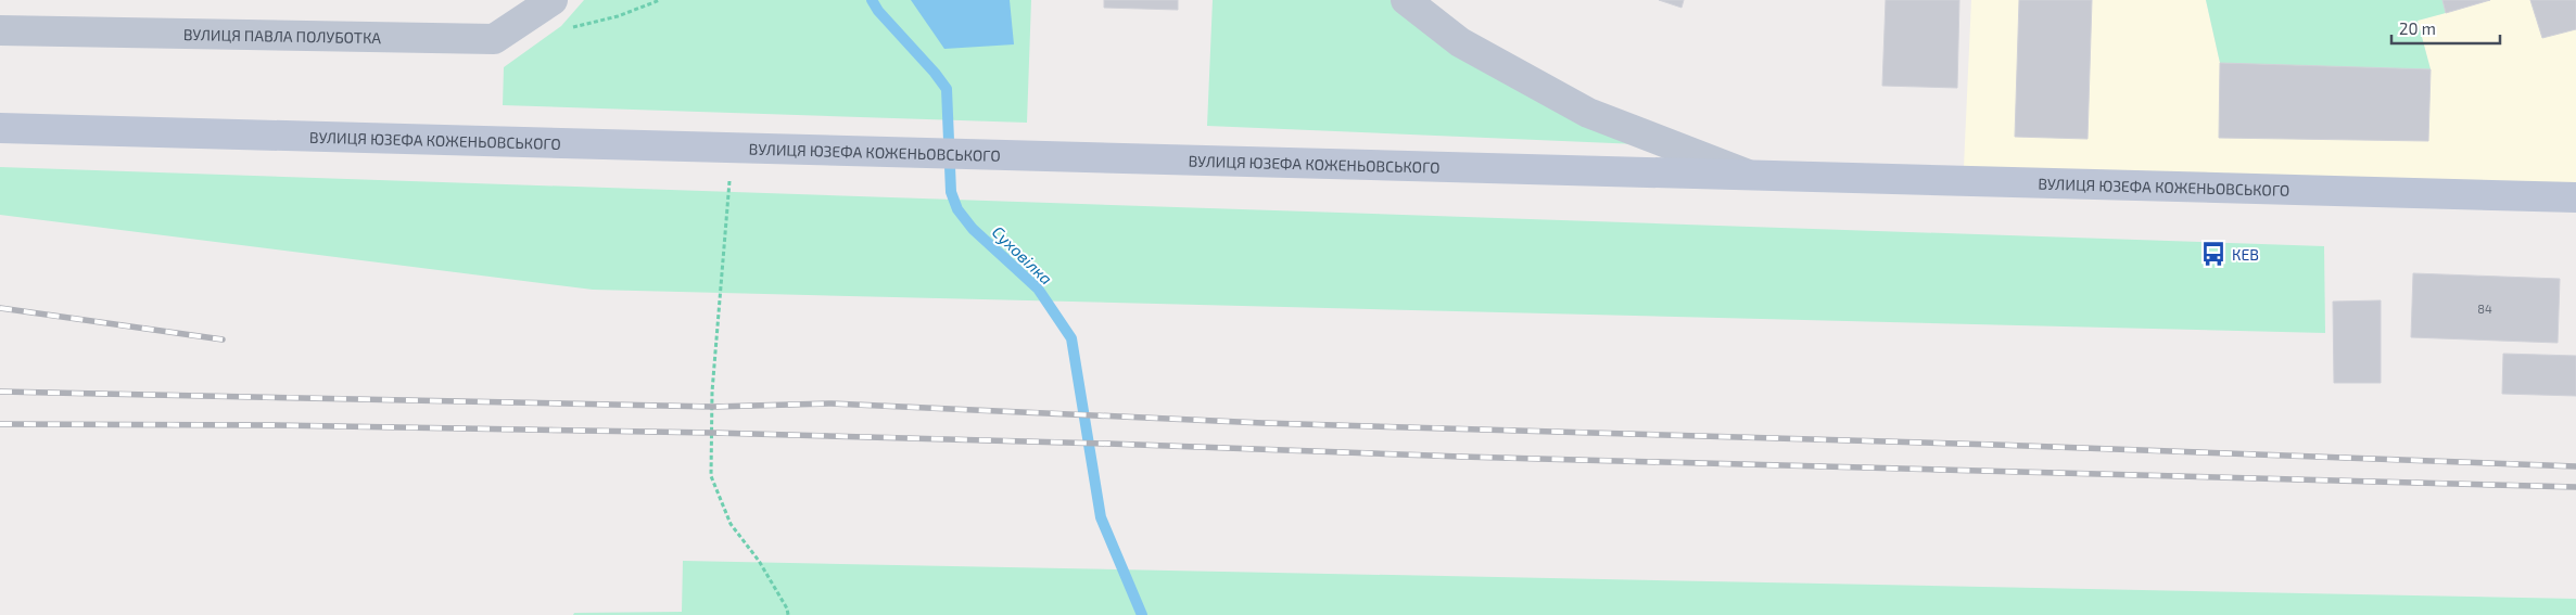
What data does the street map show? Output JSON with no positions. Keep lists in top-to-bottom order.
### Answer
{
  "streets": {
    "main road": ["ВУЛИЦЯ ЮЗЕФА КОЖЕНЬОВСЬКОГО"],
    "street": ["ВУЛИЦЯ ПАВЛА ПОЛУБОТКА"]
  },
  "water": ["Суховілка"],
  "places": {
    "bus stop": ["КЕВ"]
  },
  "house_numbers": ["84"],
  "scale_bar": "20 m"
}
